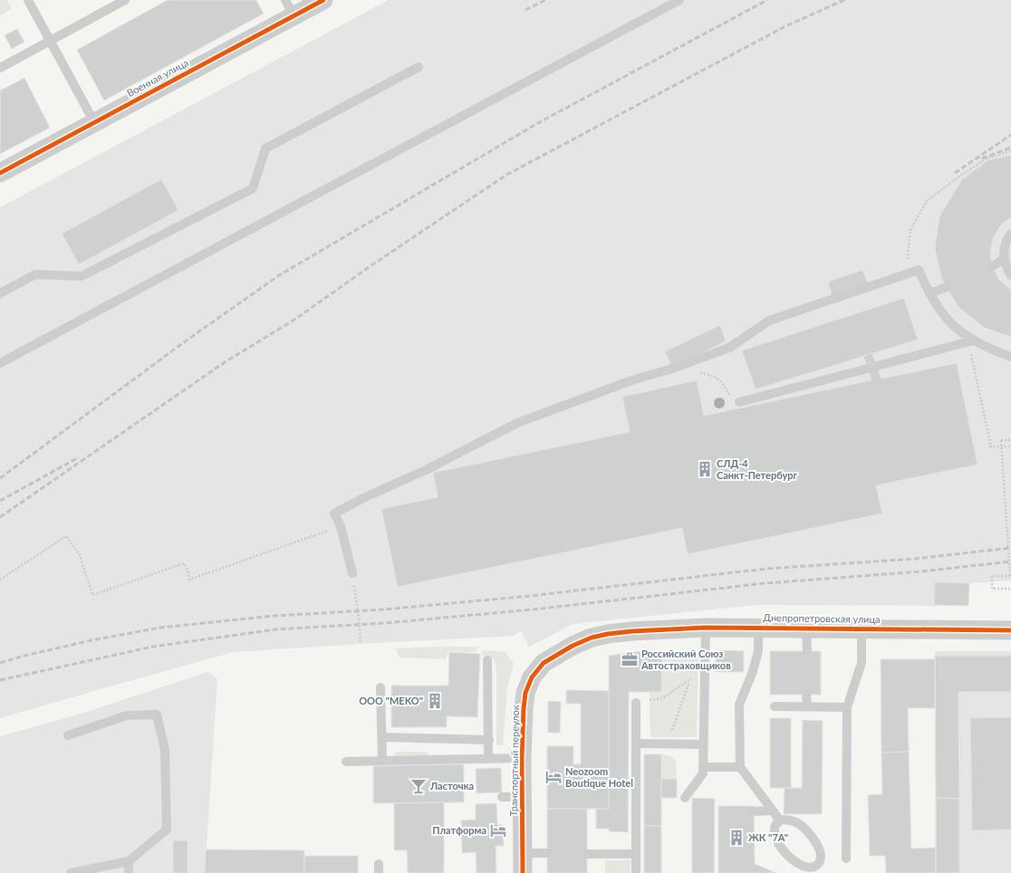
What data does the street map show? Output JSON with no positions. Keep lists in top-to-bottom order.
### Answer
{
  "streets": {
    "street": ["Военная улица", "Днепропетровская улица", "Транспортный переулок"]
  },
  "crossings": [
    ["Днепропетровская улица", "Транспортный переулок"]
  ],
  "places": {
    "building": ["СЛД-4 Санкт-Петербург", "OOO \"MEKO\"", "ЖК \"7А\""],
    "office": ["Российский Союз Автостраховщиков"],
    "hotel": ["Neozoom Boutique Hotel", "Платформа"],
    "bar": ["Ласточка"]
  }
}
